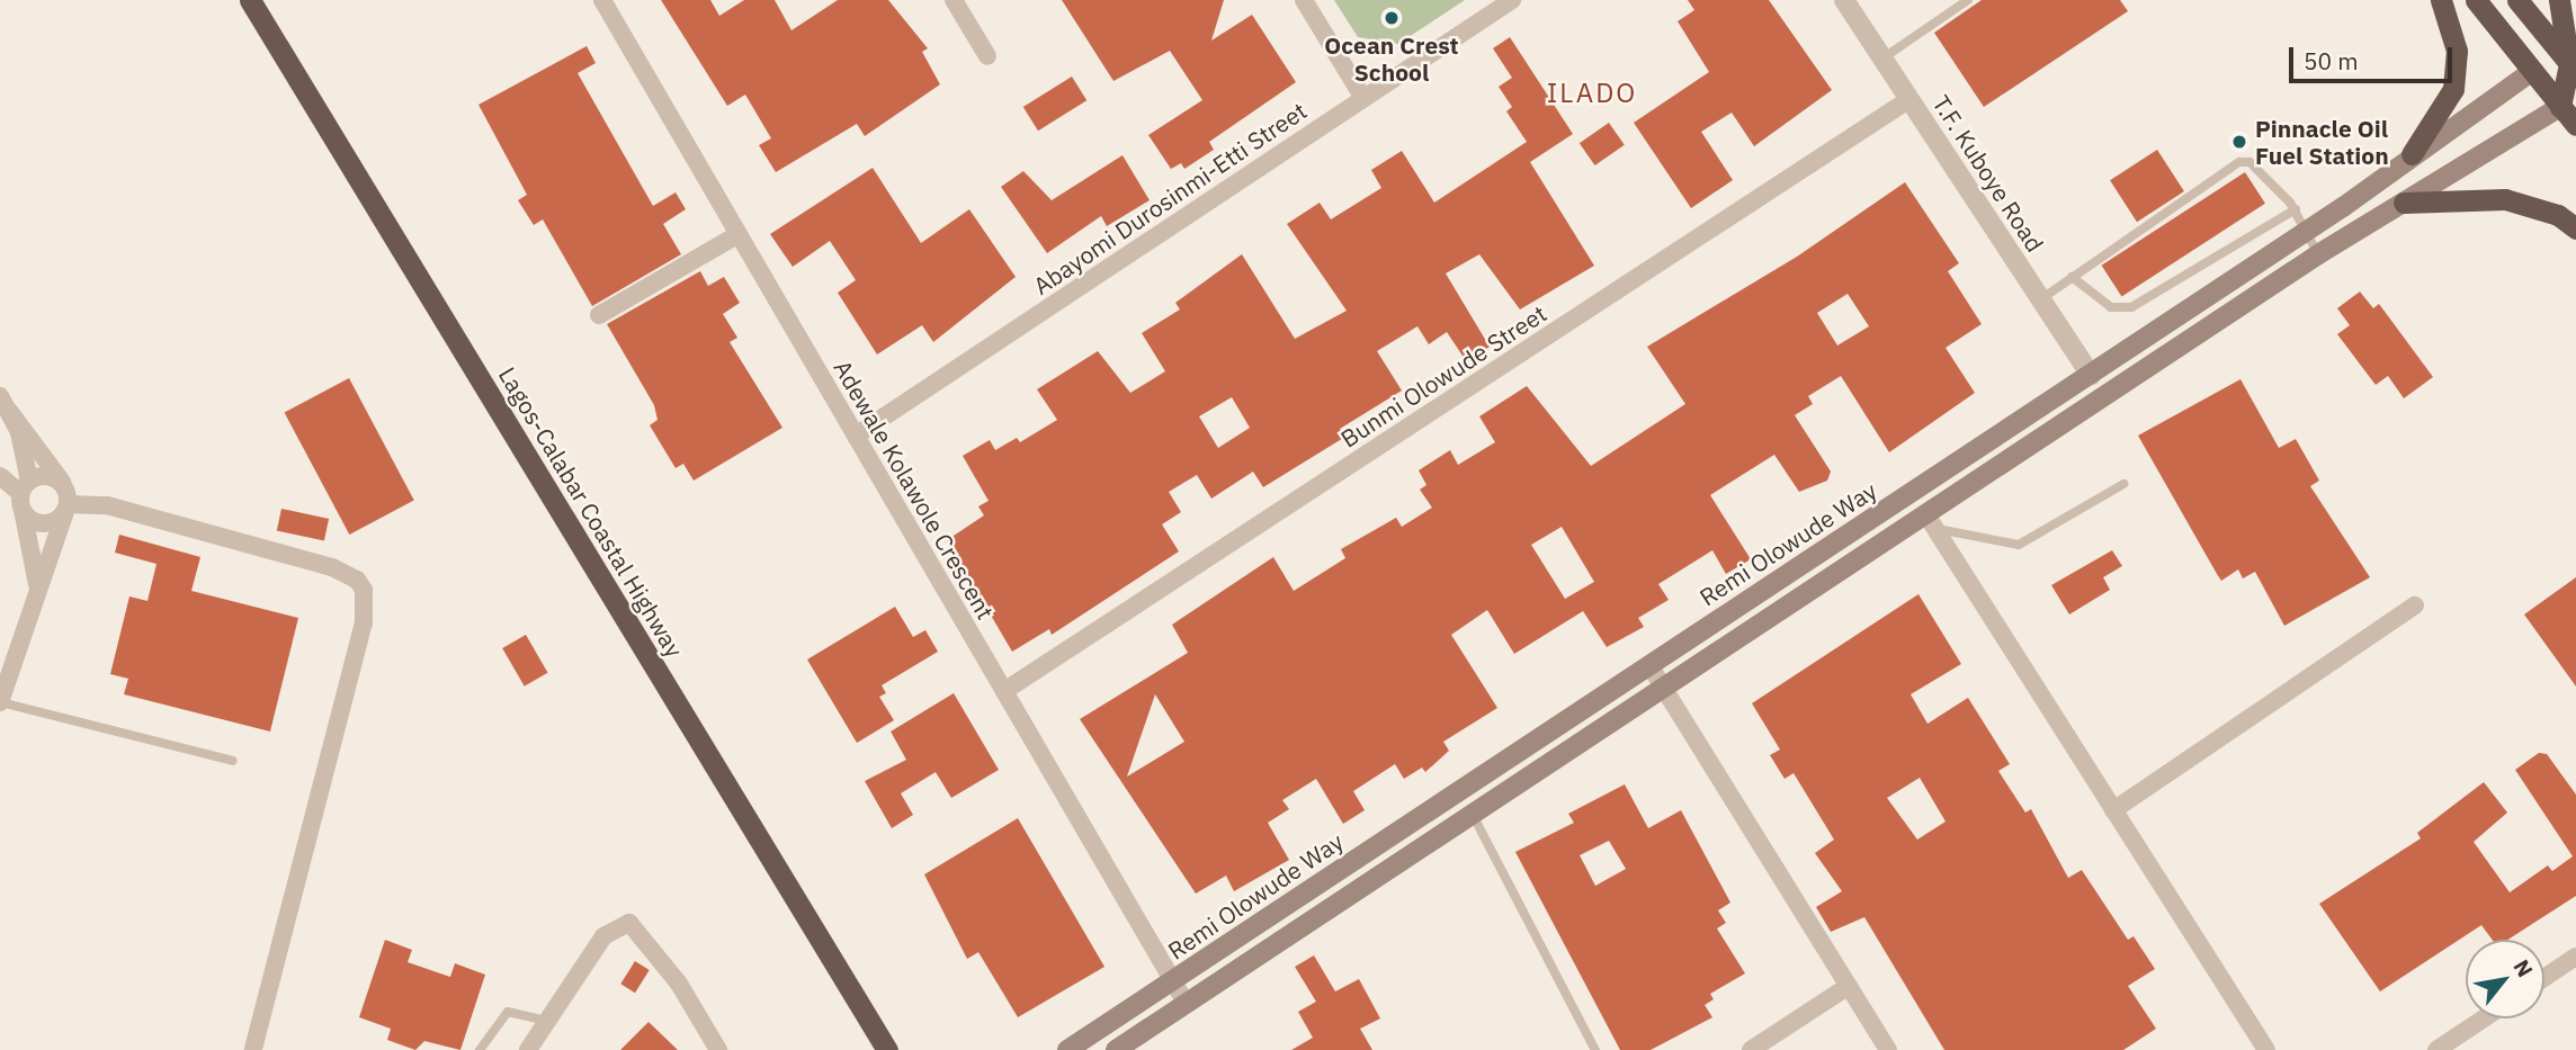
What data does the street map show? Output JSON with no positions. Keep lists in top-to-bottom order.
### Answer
{
  "streets": {
    "highway": ["Lagos-Calabar Coastal Highway"],
    "main road": ["Remi Olowude Way"],
    "street": [
      "T.F. Kuboye Road",
      "Abayomi Durosinmi-Etti Street",
      "Bunmi Olowude Street",
      "Adewale Kolawole Crescent"
    ]
  },
  "crossings": [
    ["T.F. Kuboye Road", "Bunmi Olowude Street"],
    ["T.F. Kuboye Road", "Remi Olowude Way"],
    ["Abayomi Durosinmi-Etti Street", "Adewale Kolawole Crescent"],
    ["Bunmi Olowude Street", "Adewale Kolawole Crescent"],
    ["Adewale Kolawole Crescent", "Remi Olowude Way"]
  ],
  "districts": ["ILADO"],
  "places": ["Ocean Crest School", "Pinnacle Oil Fuel Station"],
  "scale_bar": "50 m",
  "north": "top right"
}
